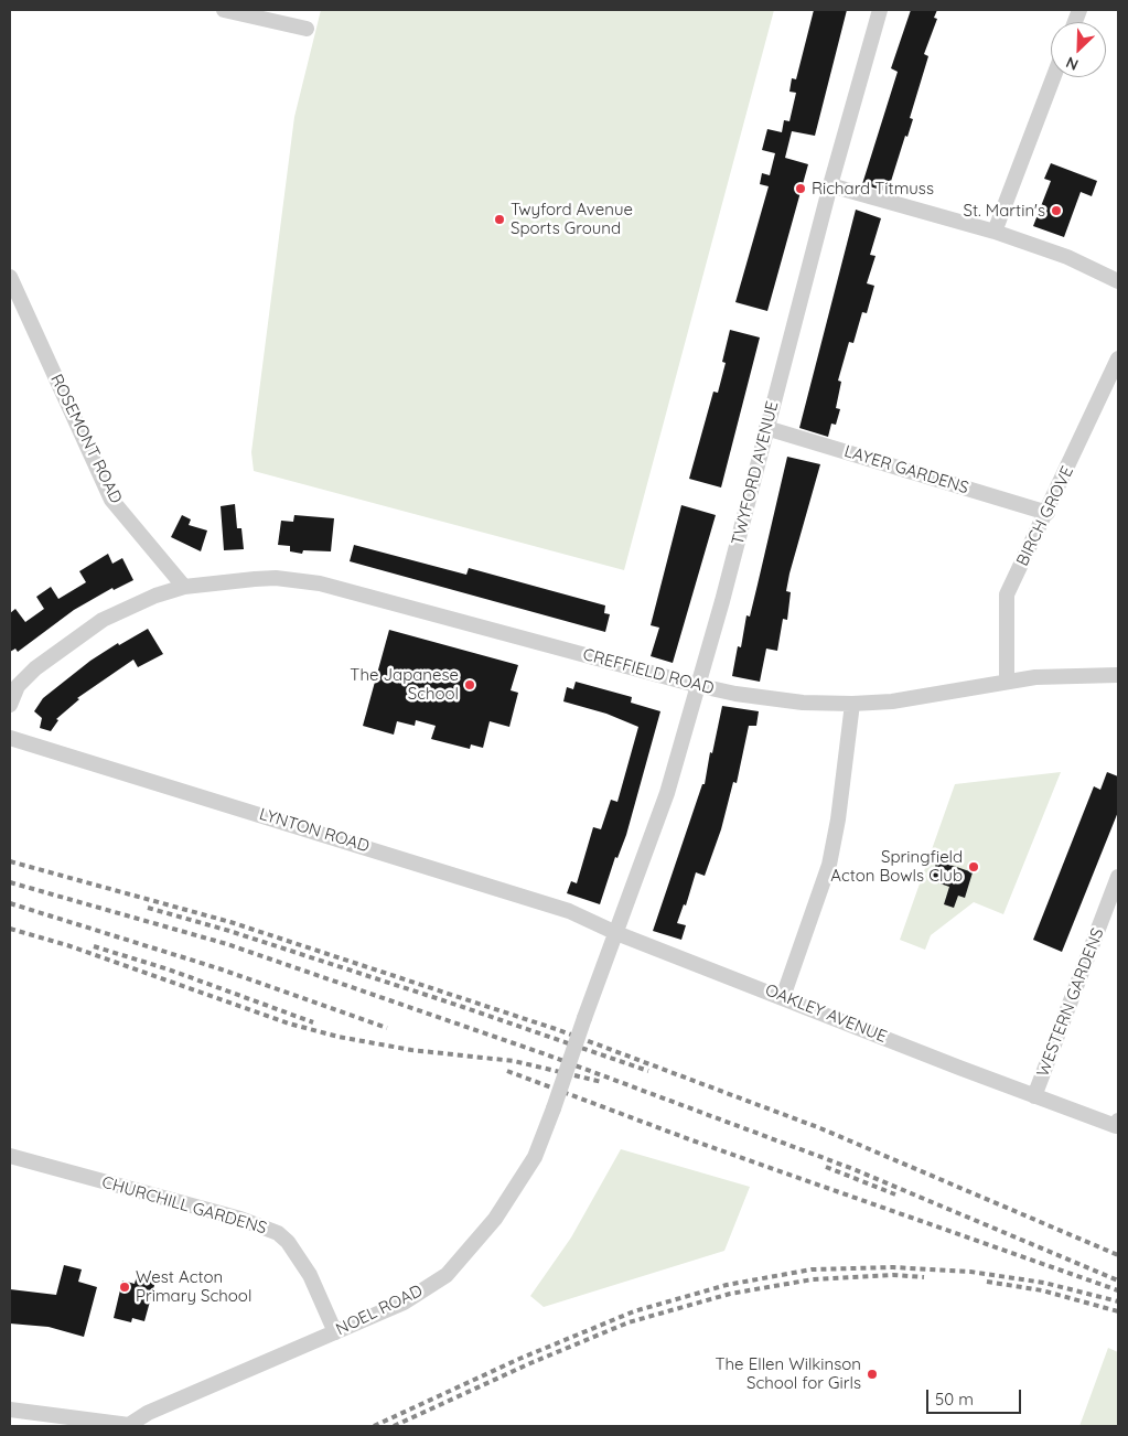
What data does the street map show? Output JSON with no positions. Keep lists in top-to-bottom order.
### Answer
{
  "streets": {
    "street": [
      "ROSEMONT ROAD",
      "LAYER GARDENS",
      "TWYFORD AVENUE",
      "BIRCH GROVE",
      "CREFFIELD ROAD",
      "LYNTON ROAD",
      "WESTERN GARDENS",
      "OAKLEY AVENUE",
      "CHURCHILL GARDENS",
      "NOEL ROAD"
    ]
  },
  "crossings": [
    ["ROSEMONT ROAD", "CREFFIELD ROAD"],
    ["LAYER GARDENS", "TWYFORD AVENUE"],
    ["LAYER GARDENS", "BIRCH GROVE"],
    ["TWYFORD AVENUE", "CREFFIELD ROAD"],
    ["TWYFORD AVENUE", "LYNTON ROAD"],
    ["TWYFORD AVENUE", "OAKLEY AVENUE"],
    ["TWYFORD AVENUE", "NOEL ROAD"],
    ["BIRCH GROVE", "CREFFIELD ROAD"],
    ["LYNTON ROAD", "OAKLEY AVENUE"],
    ["LYNTON ROAD", "NOEL ROAD"],
    ["WESTERN GARDENS", "OAKLEY AVENUE"],
    ["OAKLEY AVENUE", "NOEL ROAD"],
    ["CHURCHILL GARDENS", "NOEL ROAD"]
  ],
  "places": [
    "Richard Titmuss",
    "St. Martin's",
    "Twyford Avenue Sports Ground",
    "The Japanese School",
    "Springfield Acton Bowls Club",
    "West Acton Primary School",
    "The Ellen Wilkinson School for Girls"
  ],
  "scale_bar": "50 m",
  "north": "bottom left"
}
